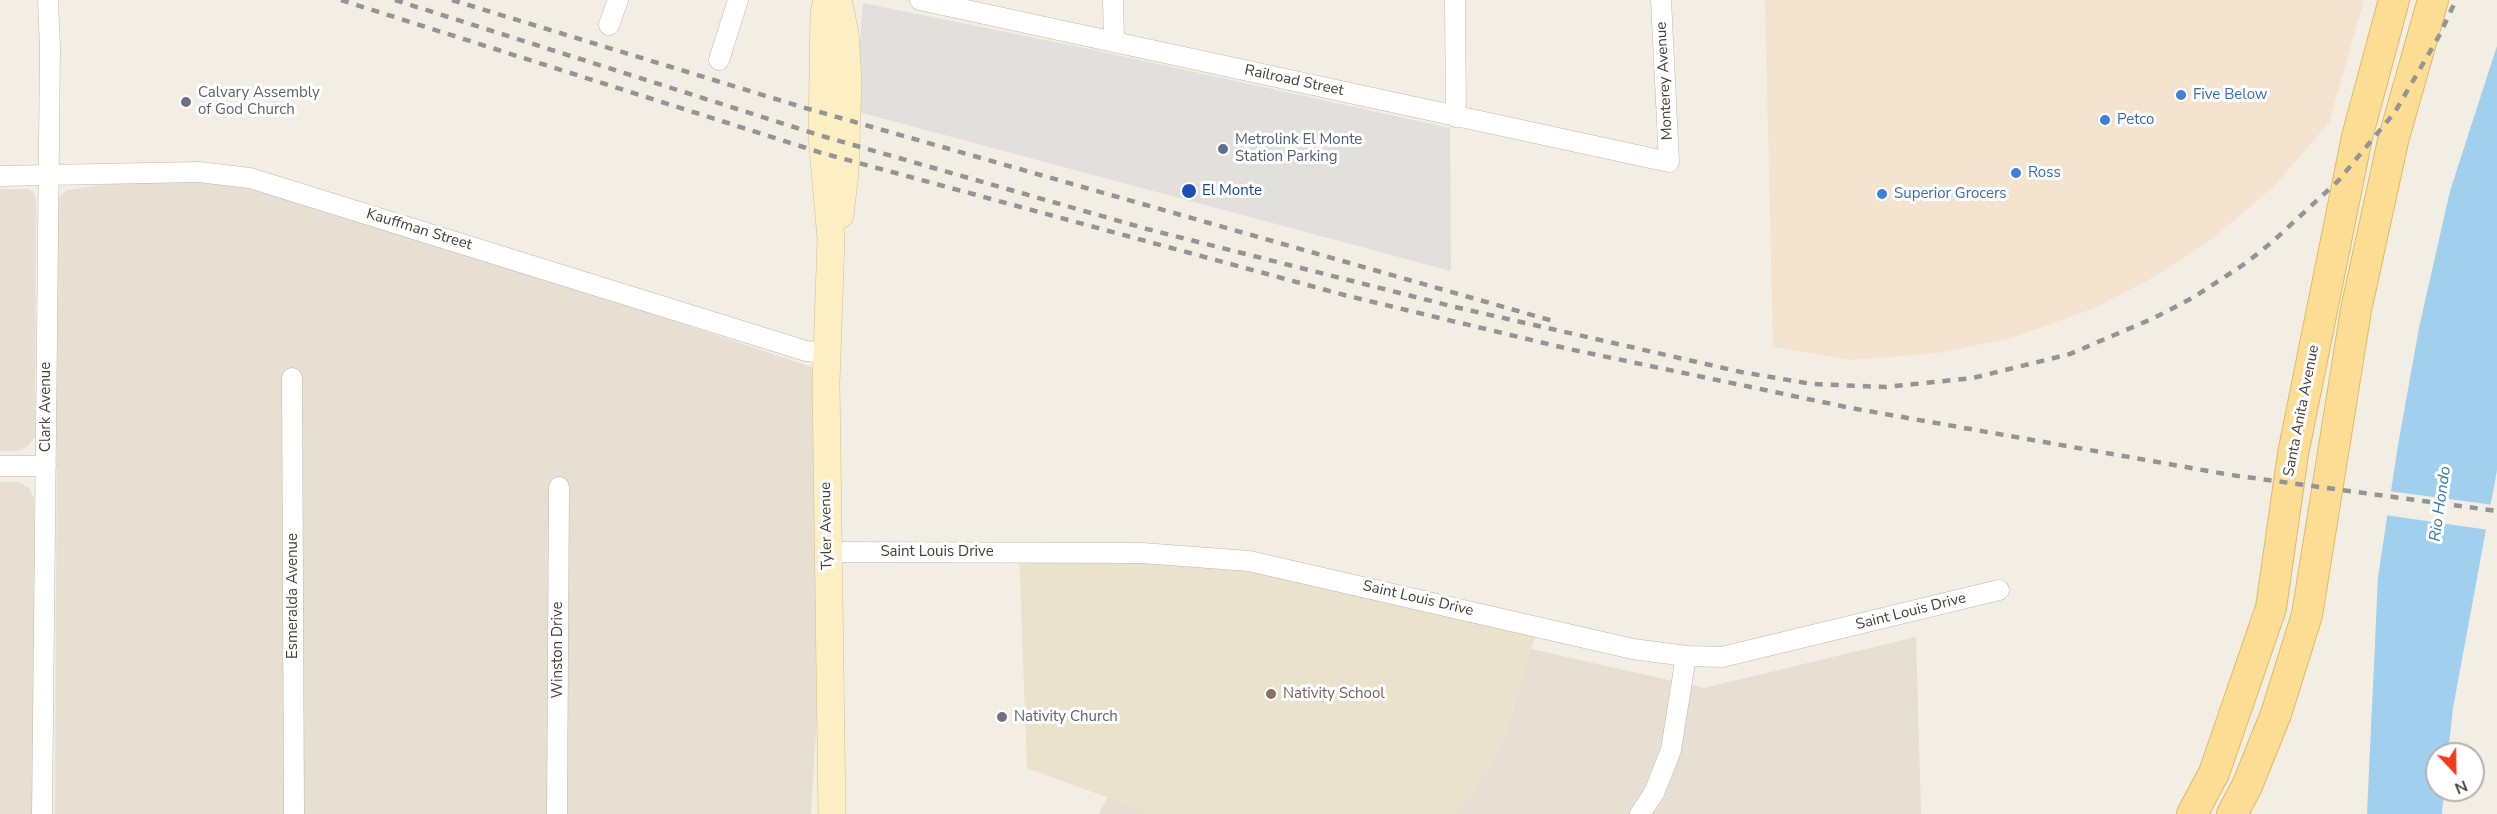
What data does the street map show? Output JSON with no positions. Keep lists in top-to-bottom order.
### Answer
{
  "streets": {
    "main road": ["Santa Anita Avenue", "Tyler Avenue"],
    "street": [
      "Railroad Street",
      "Monterey Avenue",
      "Kauffman Street",
      "Clark Avenue",
      "Saint Louis Drive",
      "Esmeralda Avenue",
      "Winston Drive"
    ]
  },
  "crossings": [
    ["Railroad Street", "Monterey Avenue"],
    ["Kauffman Street", "Clark Avenue"],
    ["Kauffman Street", "Tyler Avenue"],
    ["Tyler Avenue", "Saint Louis Drive"]
  ],
  "water": ["Rio Hondo"],
  "places": [
    "Five Below",
    "Calvary Assembly of God Church",
    "Petco",
    "Metrolink El Monte Station Parking",
    "Ross",
    "El Monte",
    "Superior Grocers",
    "Nativity School",
    "Nativity Church"
  ],
  "north": "bottom"
}
